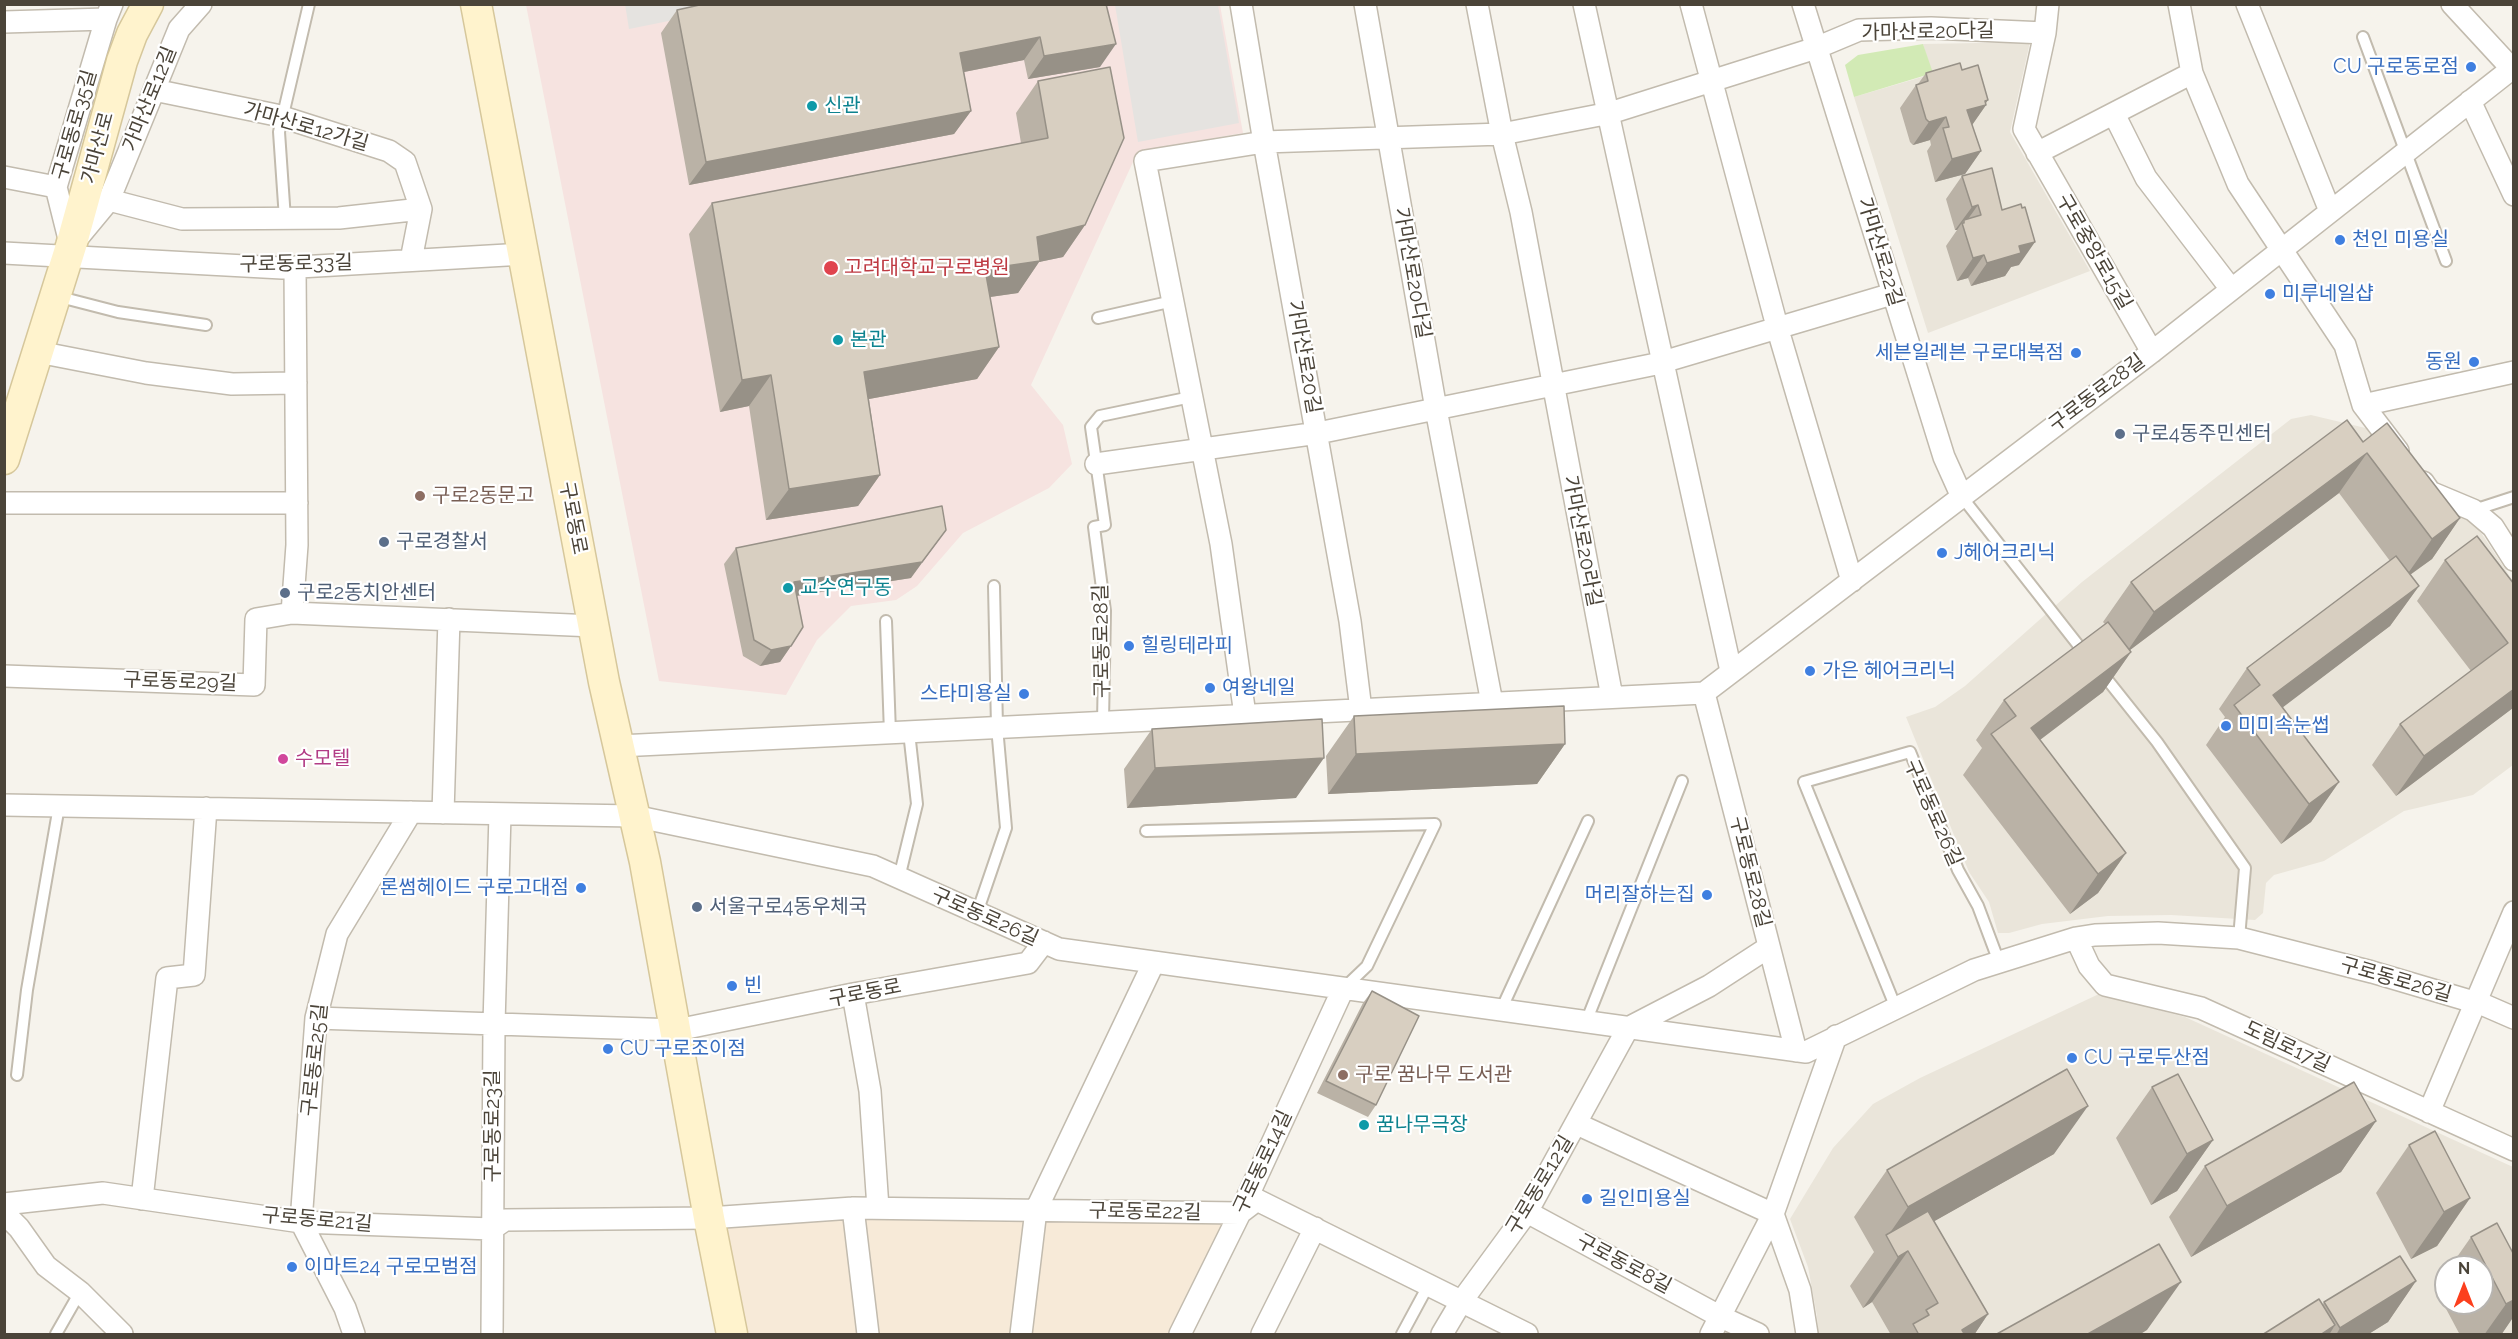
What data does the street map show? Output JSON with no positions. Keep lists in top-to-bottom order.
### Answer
{
  "streets": {
    "main road": ["가마산로", "구로동로"],
    "street": [
      "가마산로20다길",
      "가마산로12길",
      "구로동로35길",
      "가마산로12가길",
      "가마산로22길",
      "구로중앙로15길",
      "구로동로33길",
      "가마산로20길",
      "구로동로28길",
      "가마산로20라길",
      "구로동로29길",
      "구로동로26길",
      "도림로17길",
      "구로동로25길",
      "구로동로23길",
      "구로동로14길",
      "구로동로12길",
      "구로동로22길",
      "구로동로21길",
      "구로동로8길"
    ]
  },
  "crossings": [
    ["가마산로20다길", "가마산로22길"],
    ["가마산로20다길", "구로중앙로15길"],
    ["가마산로20다길", "가마산로20길"],
    ["가마산로12길", "구로동로35길"],
    ["가마산로12길", "가마산로12가길"],
    ["가마산로12길", "가마산로"],
    ["가마산로12길", "구로동로33길"],
    ["구로동로35길", "가마산로"],
    ["구로동로35길", "구로동로33길"],
    ["가마산로12가길", "구로동로33길"],
    ["가마산로", "구로동로33길"],
    ["가마산로22길", "구로동로28길"],
    ["구로중앙로15길", "구로동로28길"],
    ["구로동로33길", "구로동로"],
    ["가마산로20길", "구로동로28길"],
    ["구로동로28길", "구로동로"],
    ["구로동로28길", "가마산로20라길"],
    ["구로동로28길", "구로동로26길"],
    ["구로동로", "구로동로29길"],
    ["구로동로", "구로동로26길"],
    ["구로동로", "구로동로22길"],
    ["구로동로", "구로동로21길"],
    ["구로동로26길", "도림로17길"],
    ["구로동로26길", "구로동로14길"],
    ["구로동로26길", "구로동로12길"],
    ["구로동로25길", "구로동로21길"],
    ["구로동로23길", "구로동로21길"],
    ["구로동로14길", "구로동로22길"],
    ["구로동로12길", "구로동로22길"],
    ["구로동로12길", "구로동로8길"],
    ["구로동로22길", "구로동로21길"]
  ],
  "places": [
    "CU 구로동로점",
    "신관",
    "천인 미용실",
    "고려대학교구로병원",
    "미루네일샵",
    "본관",
    "세븐일레븐 구로대복점",
    "동원",
    "구로4동주민센터",
    "구로2동문고",
    "구로경찰서",
    "J헤어크리닉",
    "교수연구동",
    "구로2동치안센터",
    "힐링테라피",
    "가은 헤어크리닉",
    "여왕네일",
    "스타미용실",
    "미미속눈썹",
    "수모텔",
    "론썸헤이드 구로고대점",
    "머리잘하는집",
    "서울구로4동우체국",
    "빈",
    "CU 구로조이점",
    "CU 구로두산점",
    "구로 꿈나무 도서관",
    "꿈나무극장",
    "길인미용실",
    "이마트24 구로모범점"
  ],
  "north": "top"
}
